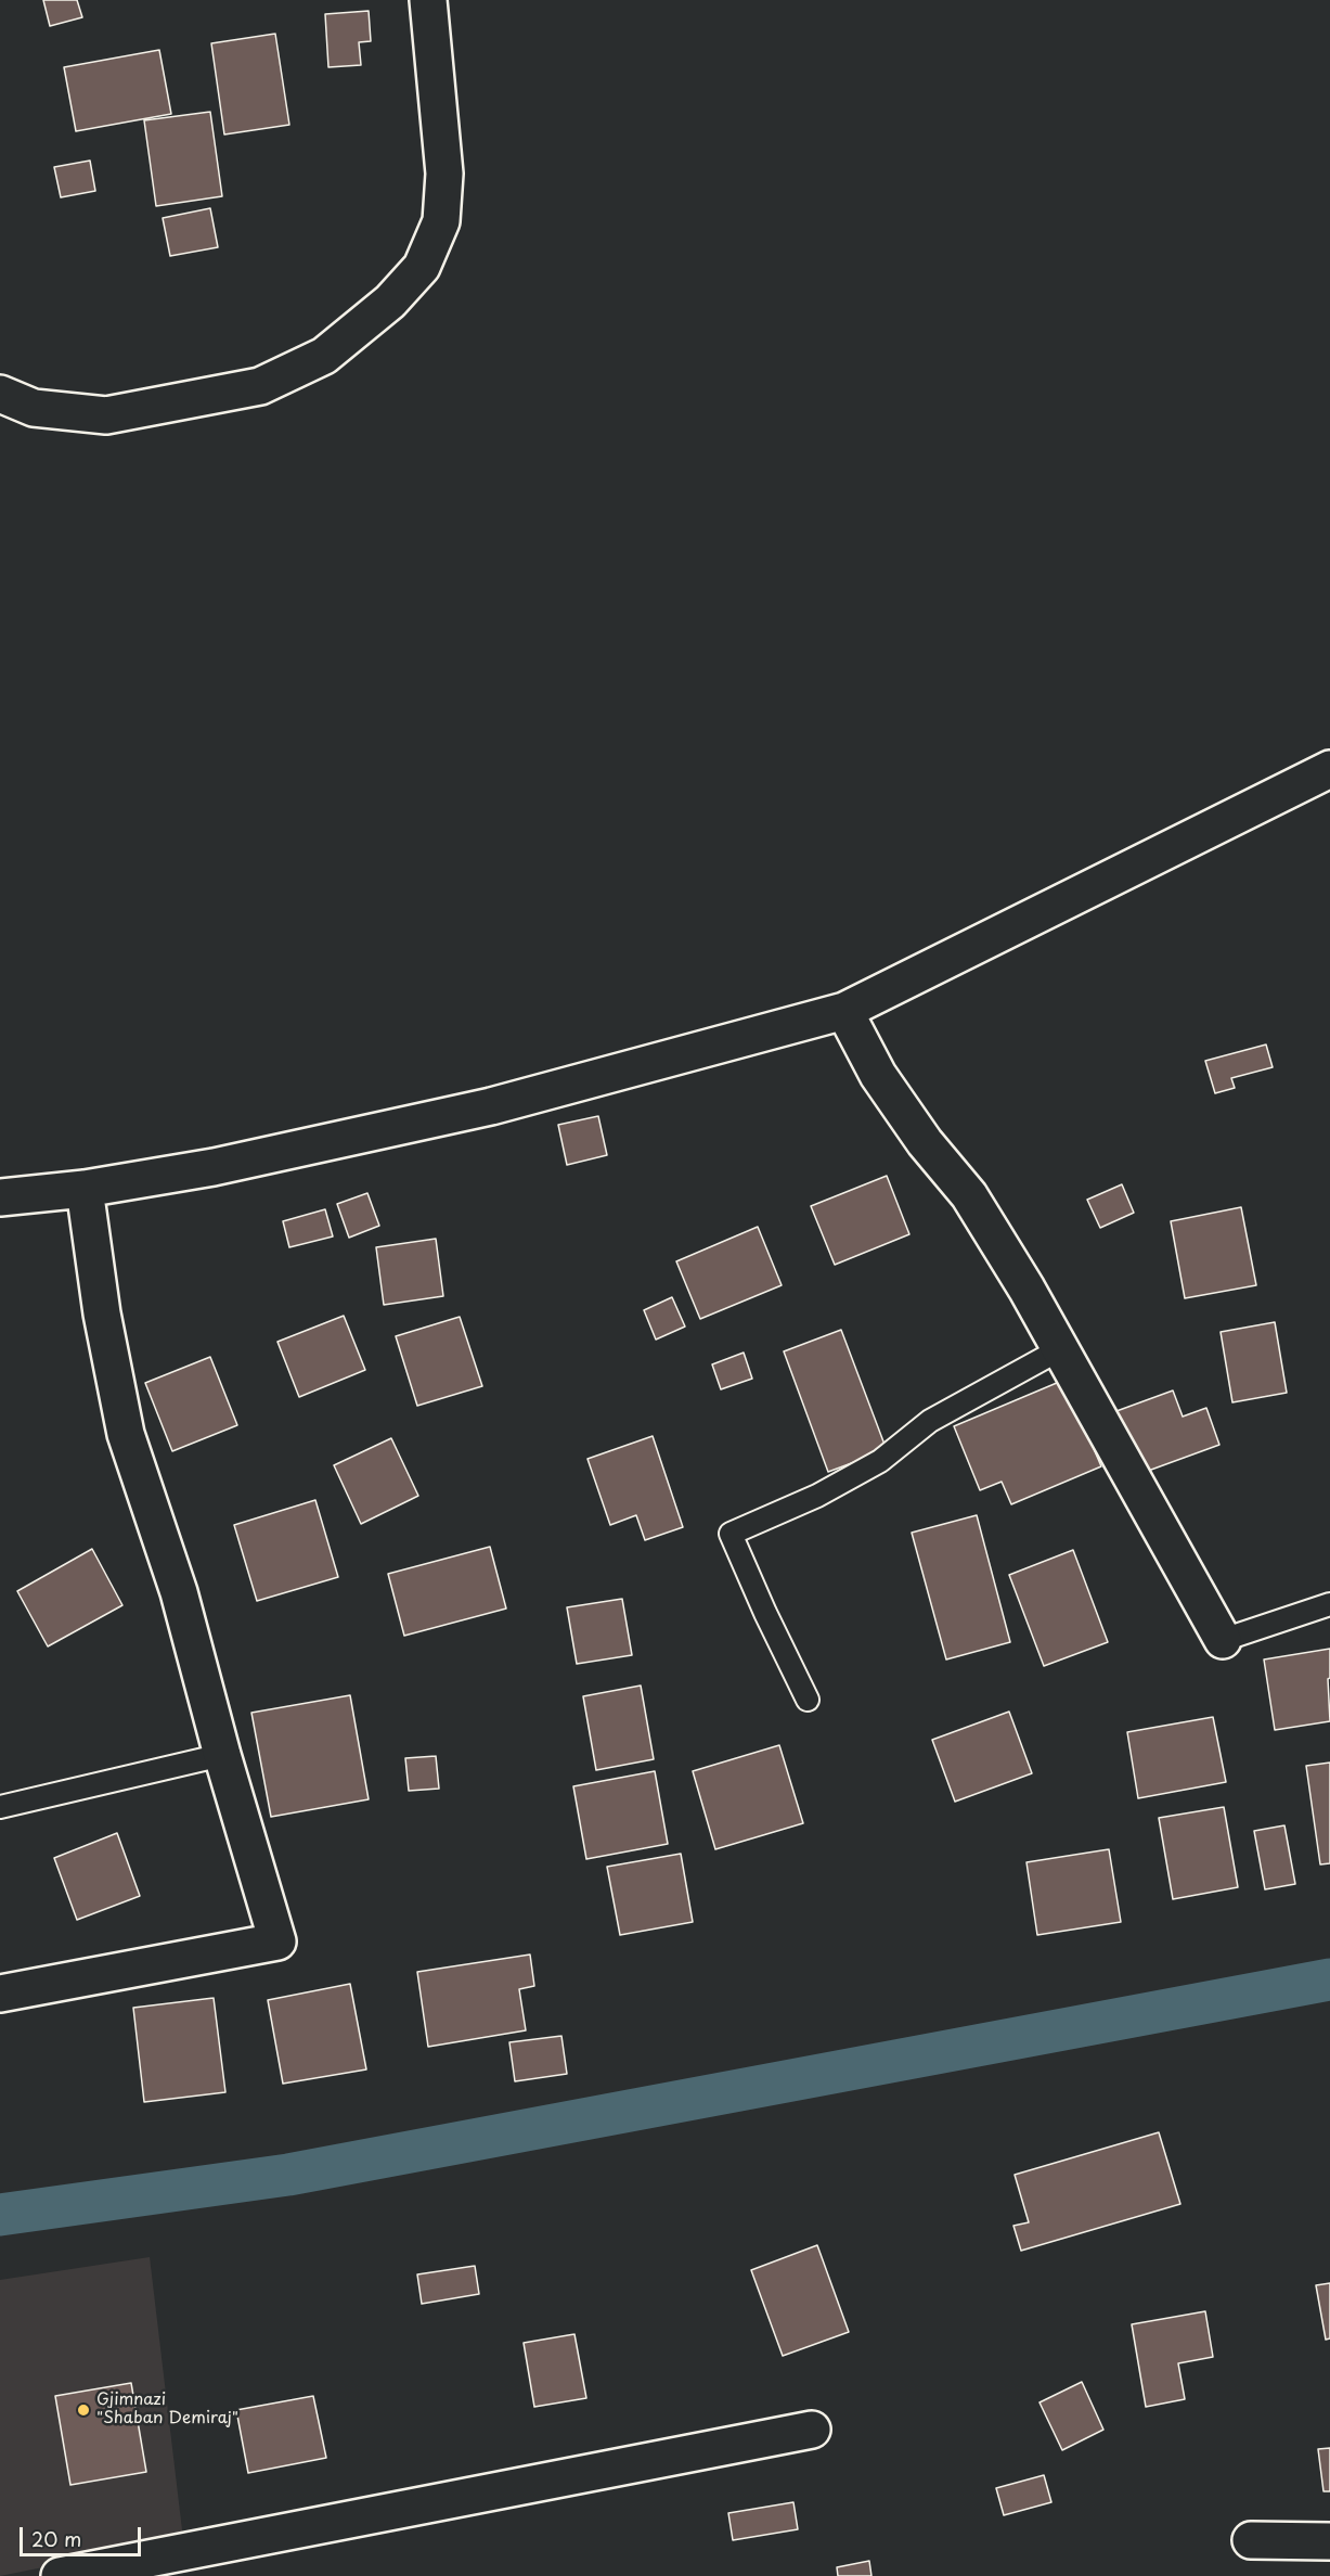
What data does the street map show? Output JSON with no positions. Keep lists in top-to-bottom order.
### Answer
{
  "places": ["Gjimnazi \"Shaban Demiraj\""],
  "scale_bar": "20 m"
}
